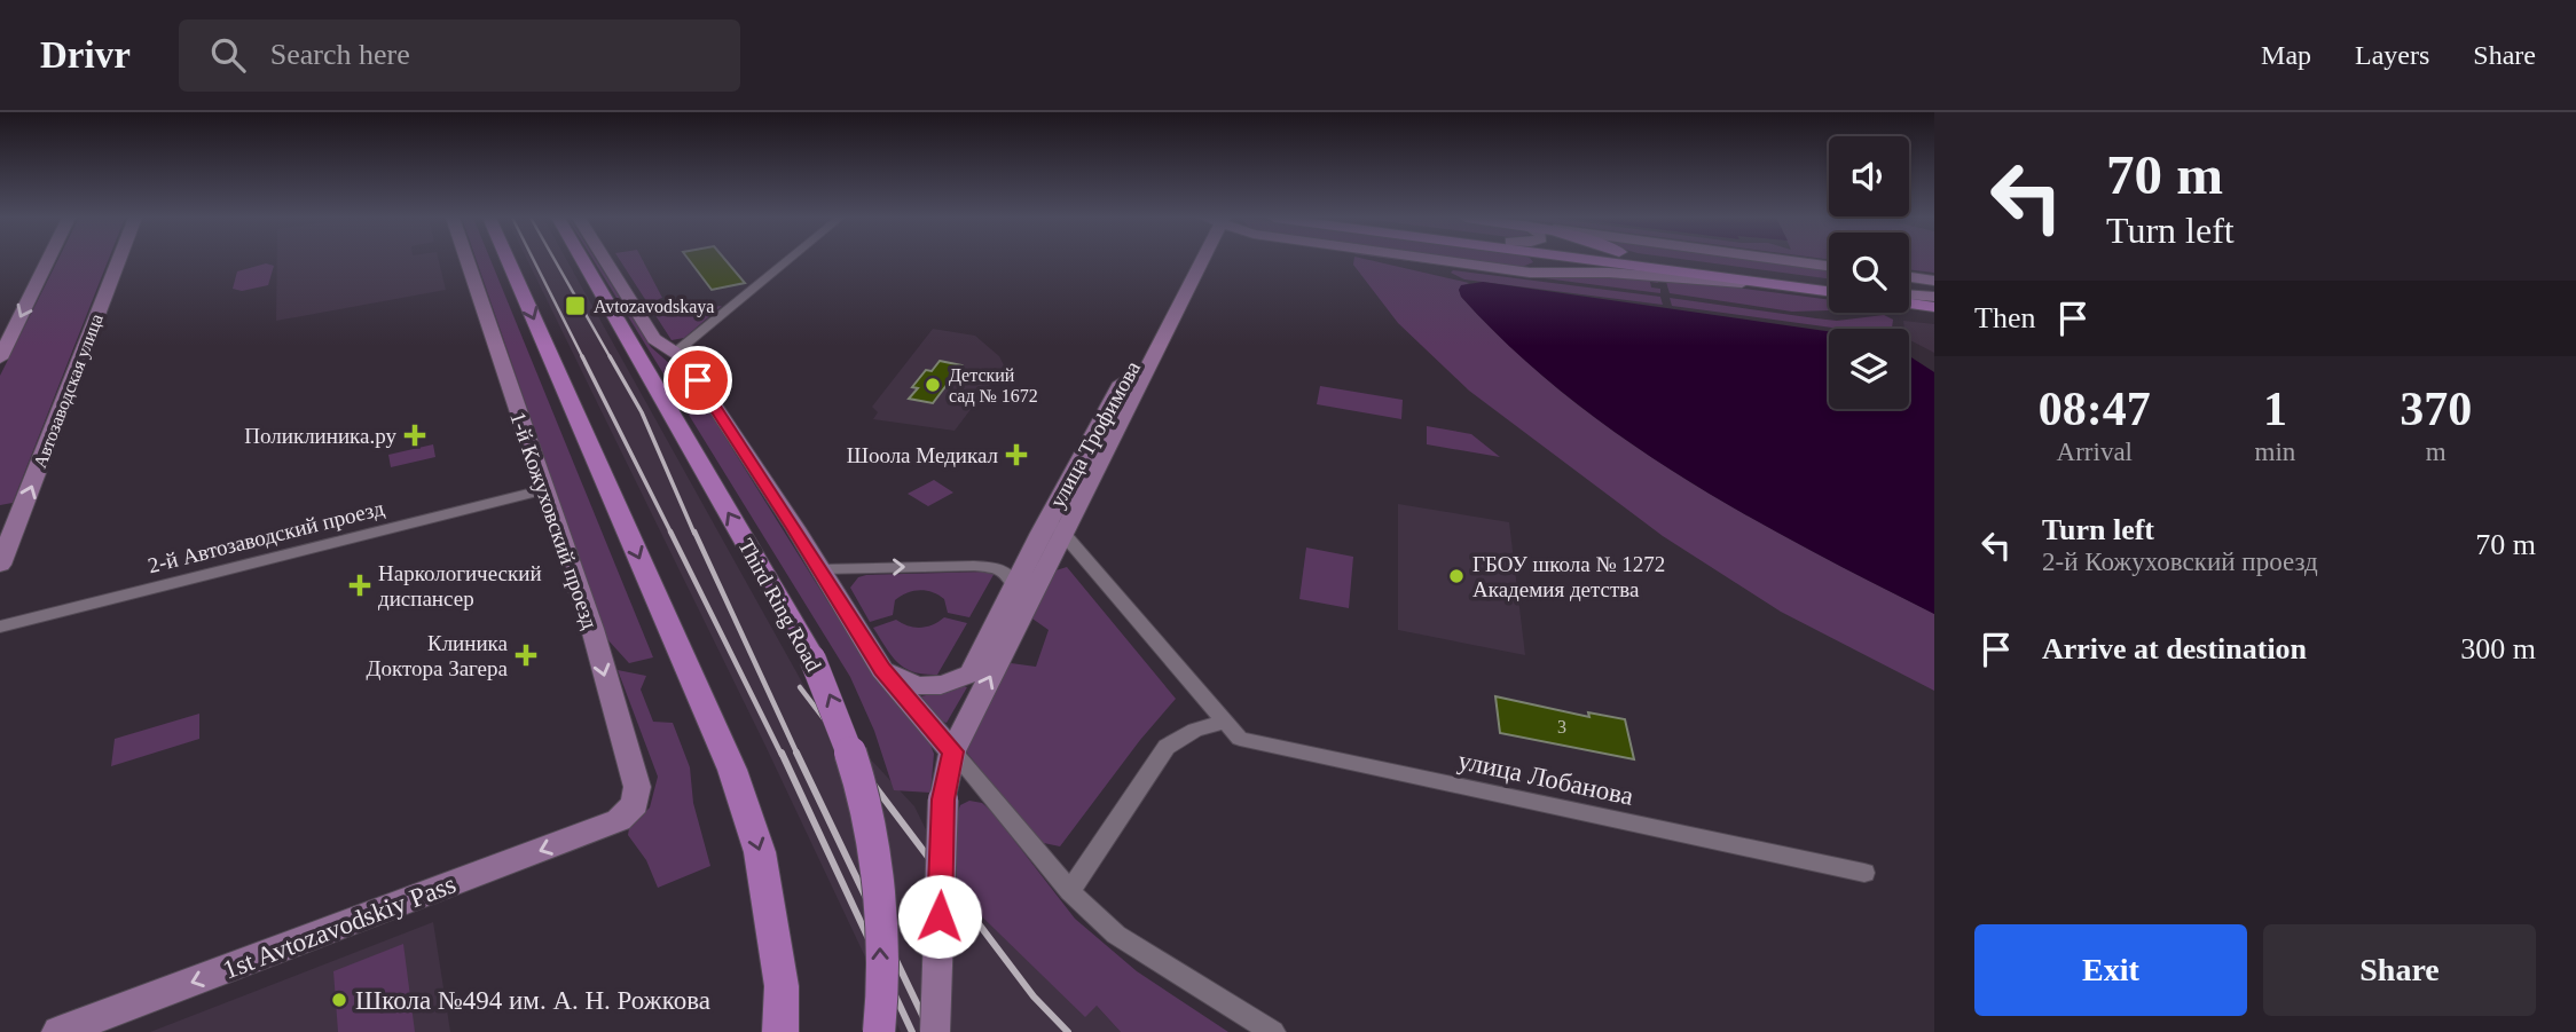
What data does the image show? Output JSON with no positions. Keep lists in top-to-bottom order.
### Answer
{
  "streets": {
    "main road": [
      "Автозаводская улица",
      "улица Трофимова",
      "1-й Кожуховский проезд",
      "Third Ring Road",
      "1st Avtozavodskiy Pass"
    ],
    "street": ["2-й Автозаводский проезд", "улица Лобанова"]
  },
  "crossings": [
    ["улица Трофимова", "улица Лобанова"],
    ["1-й Кожуховский проезд", "2-й Автозаводский проезд"],
    ["1-й Кожуховский проезд", "1st Avtozavodskiy Pass"]
  ],
  "one_way": ["1st Avtozavodskiy Pass"],
  "places": {
    "transit": ["Avtozavodskaya"],
    "other": ["Детский сад № 1672", "ГБОУ школа № 1272 Академия детства", "Школа №494 им. А. Н. Рожкова"],
    "health": [
      "Поликлиника.ру",
      "Шоола Медикал",
      "Наркологический диспансер",
      "Клиника Доктора Загера"
    ]
  },
  "house_numbers": ["3"],
  "page": {
    "header": "Drivr",
    "search": "Search here",
    "nav": ["Map", "Layers", "Share"],
    "turn": ["70 m", "Turn left"],
    "then": "Then",
    "eta": [
      "08:47",
      "Arrival",
      "1",
      "min",
      "370",
      "m"
    ],
    "list": [
      {
        "name": "Turn left",
        "note": "2-й Кожуховский проезд",
        "value": "70 m"
      },
      {
        "name": "Arrive at destination",
        "value": "300 m"
      }
    ],
    "buttons": ["Exit", "Share"]
  }
}
